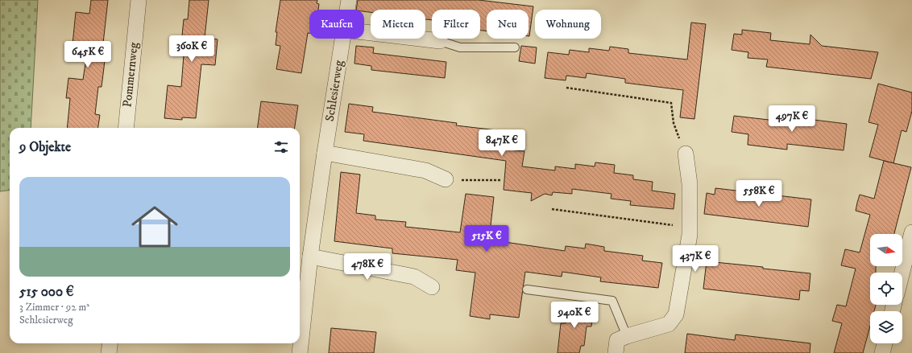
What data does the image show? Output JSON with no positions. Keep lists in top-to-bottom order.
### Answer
{
  "streets": {
    "street": ["Pommernweg", "Schlesierweg"]
  },
  "north": "right",
  "page": {
    "chip": [
      "Kaufen",
      "Mieten",
      "Filter",
      "Neu",
      "Wohnung"
    ],
    "price": [
      "360K €",
      "645K €",
      "497K €",
      "847K €",
      "558K €",
      "515K €",
      "437K €",
      "478K €",
      "940K €"
    ],
    "heading": "9 Objekte",
    "list": [
      {
        "name": "515 000 €",
        "note": "3 Zimmer · 92 m² · Schlesierweg"
      }
    ]
  }
}
